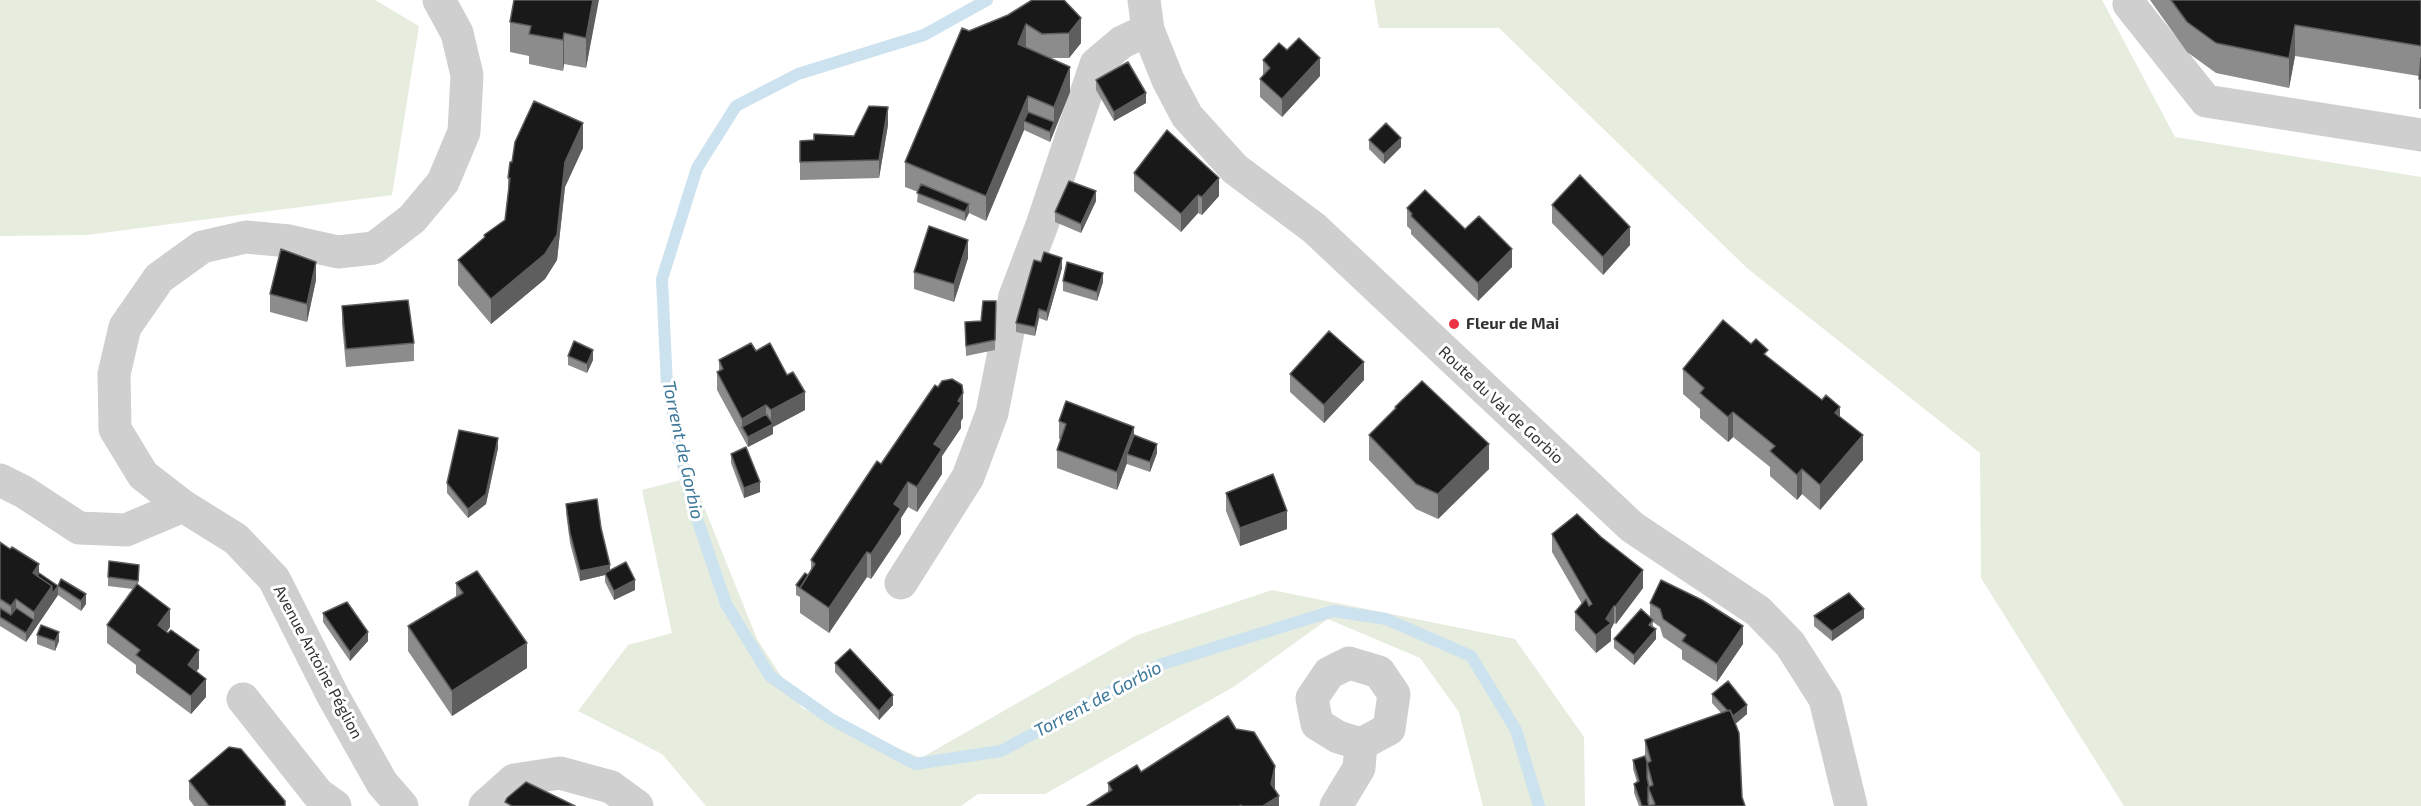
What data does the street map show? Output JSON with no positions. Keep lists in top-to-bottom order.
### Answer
{
  "streets": {
    "street": ["Route du Val de Gorbio", "Avenue Antoine Péglion"]
  },
  "water": ["Torrent de Gorbio"],
  "places": ["Fleur de Mai"]
}
